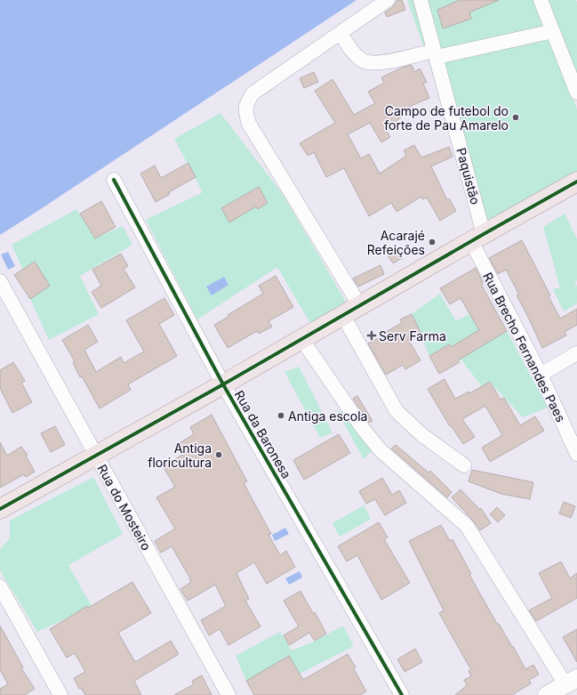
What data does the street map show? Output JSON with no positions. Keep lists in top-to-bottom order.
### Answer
{
  "streets": {
    "street": [
      "Paquistão",
      "Rua Brecho Fernandes Paes",
      "Rua da Baronesa",
      "Rua do Mosteiro"
    ]
  },
  "crossings": [
    ["Paquistão", "Rua Brecho Fernandes Paes"]
  ],
  "places": {
    "other": [
      "Campo de futebol do forte de Pau Amarelo",
      "Acarajé Refeições",
      "Antiga escola",
      "Antiga floricultura"
    ],
    "health": ["Serv Farma"]
  }
}
